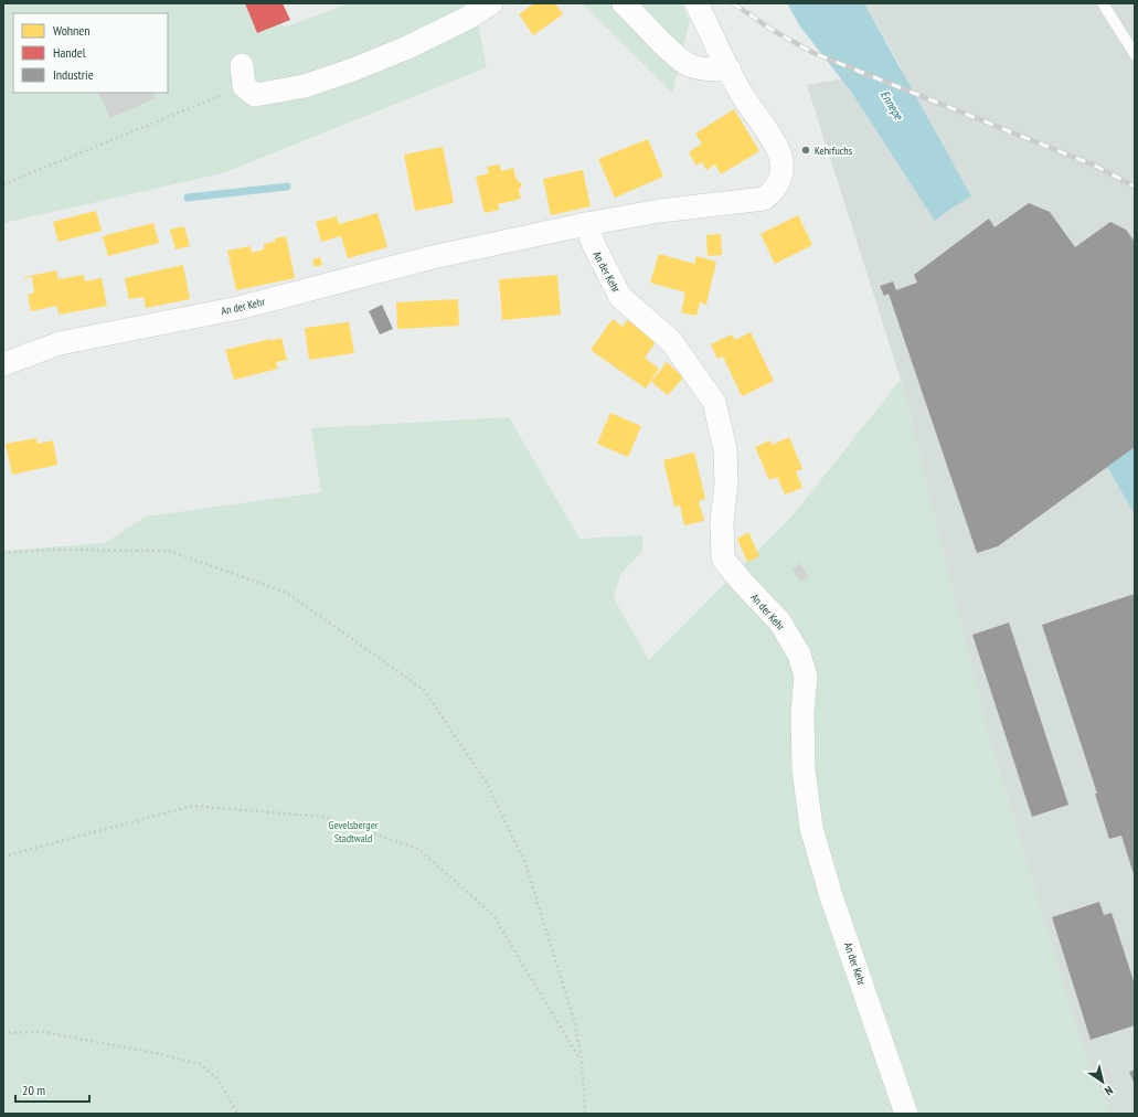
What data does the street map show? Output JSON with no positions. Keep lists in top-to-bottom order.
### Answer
{
  "streets": {
    "street": ["An der Kehr"]
  },
  "water": ["Ennepe"],
  "parks": ["Gevelsberger Stadtwald"],
  "places": ["Kehrfuchs"],
  "legend": ["Wohnen", "Handel", "Industrie"],
  "scale_bar": "20 m",
  "north": "bottom right"
}
